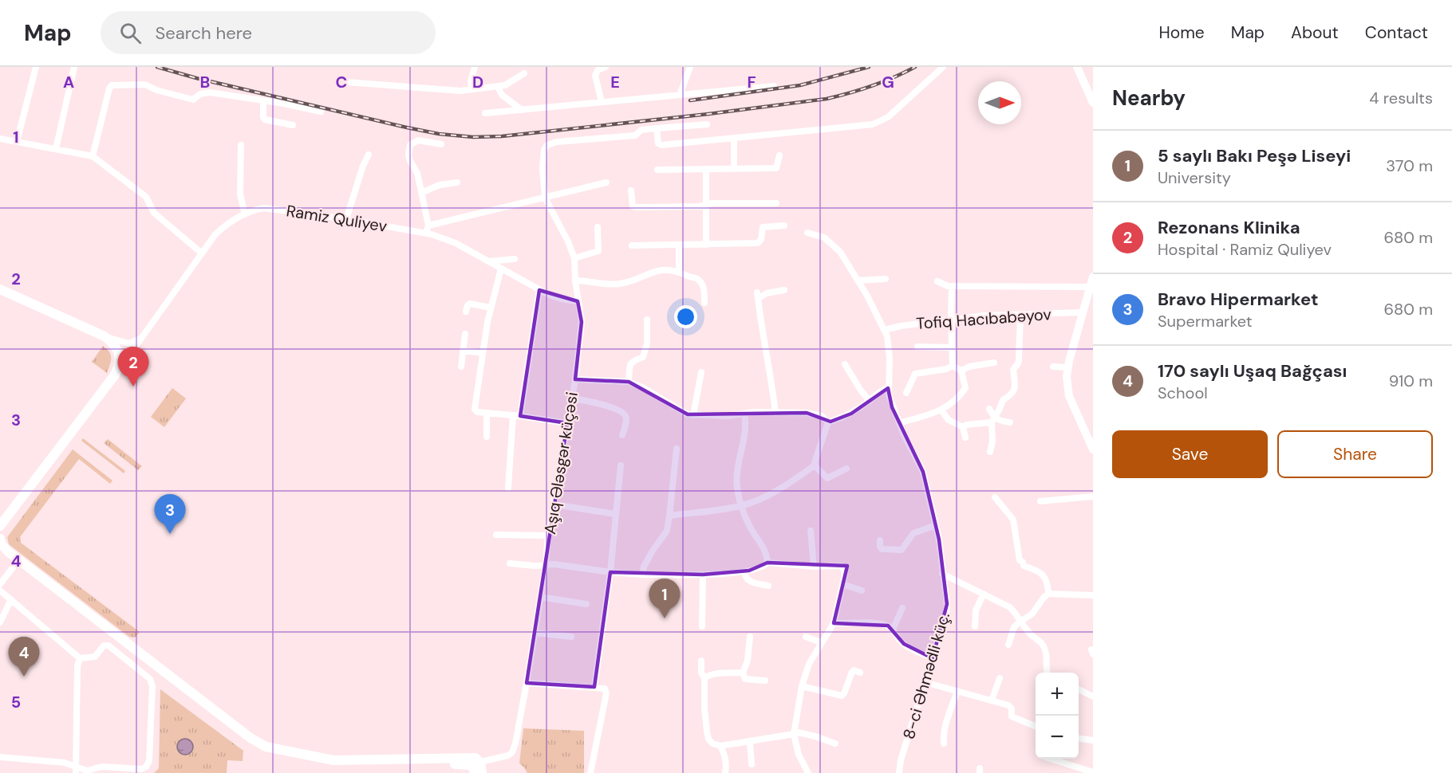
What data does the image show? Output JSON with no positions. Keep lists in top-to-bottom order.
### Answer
{
  "streets": {
    "street": [
      "Ramiz Quliyev",
      "Tofiq Hacıbabəyov",
      "Aşıq Ələsgər küçəsi",
      "8-ci Əhmədli küç."
    ]
  },
  "crossings": [
    ["Ramiz Quliyev", "Aşıq Ələsgər küçəsi"],
    ["Tofiq Hacıbabəyov", "8-ci Əhmədli küç."]
  ],
  "north": "right",
  "page": {
    "header": "Map",
    "search": "Search here",
    "nav": [
      "Home",
      "Map",
      "About",
      "Contact"
    ],
    "heading": ["Nearby", "4 results"],
    "list": [
      {
        "mark": "1",
        "name": "5 saylı Bakı Peşə Liseyi",
        "note": "University",
        "value": "370 m"
      },
      {
        "mark": "2",
        "name": "Rezonans Klinika",
        "note": "Hospital · Ramiz Quliyev",
        "value": "680 m"
      },
      {
        "mark": "3",
        "name": "Bravo Hipermarket",
        "note": "Supermarket",
        "value": "680 m"
      },
      {
        "mark": "4",
        "name": "170 saylı Uşaq Bağçası",
        "note": "School",
        "value": "910 m"
      }
    ],
    "pins": [
      "2",
      "3",
      "1",
      "4"
    ],
    "buttons": ["Save", "Share"],
    "map_buttons": ["+", "−"]
  },
  "grid": {
    "columns": [
      "A",
      "B",
      "C",
      "D",
      "E",
      "F",
      "G"
    ],
    "rows": [
      "1",
      "2",
      "3",
      "4",
      "5"
    ]
  }
}
